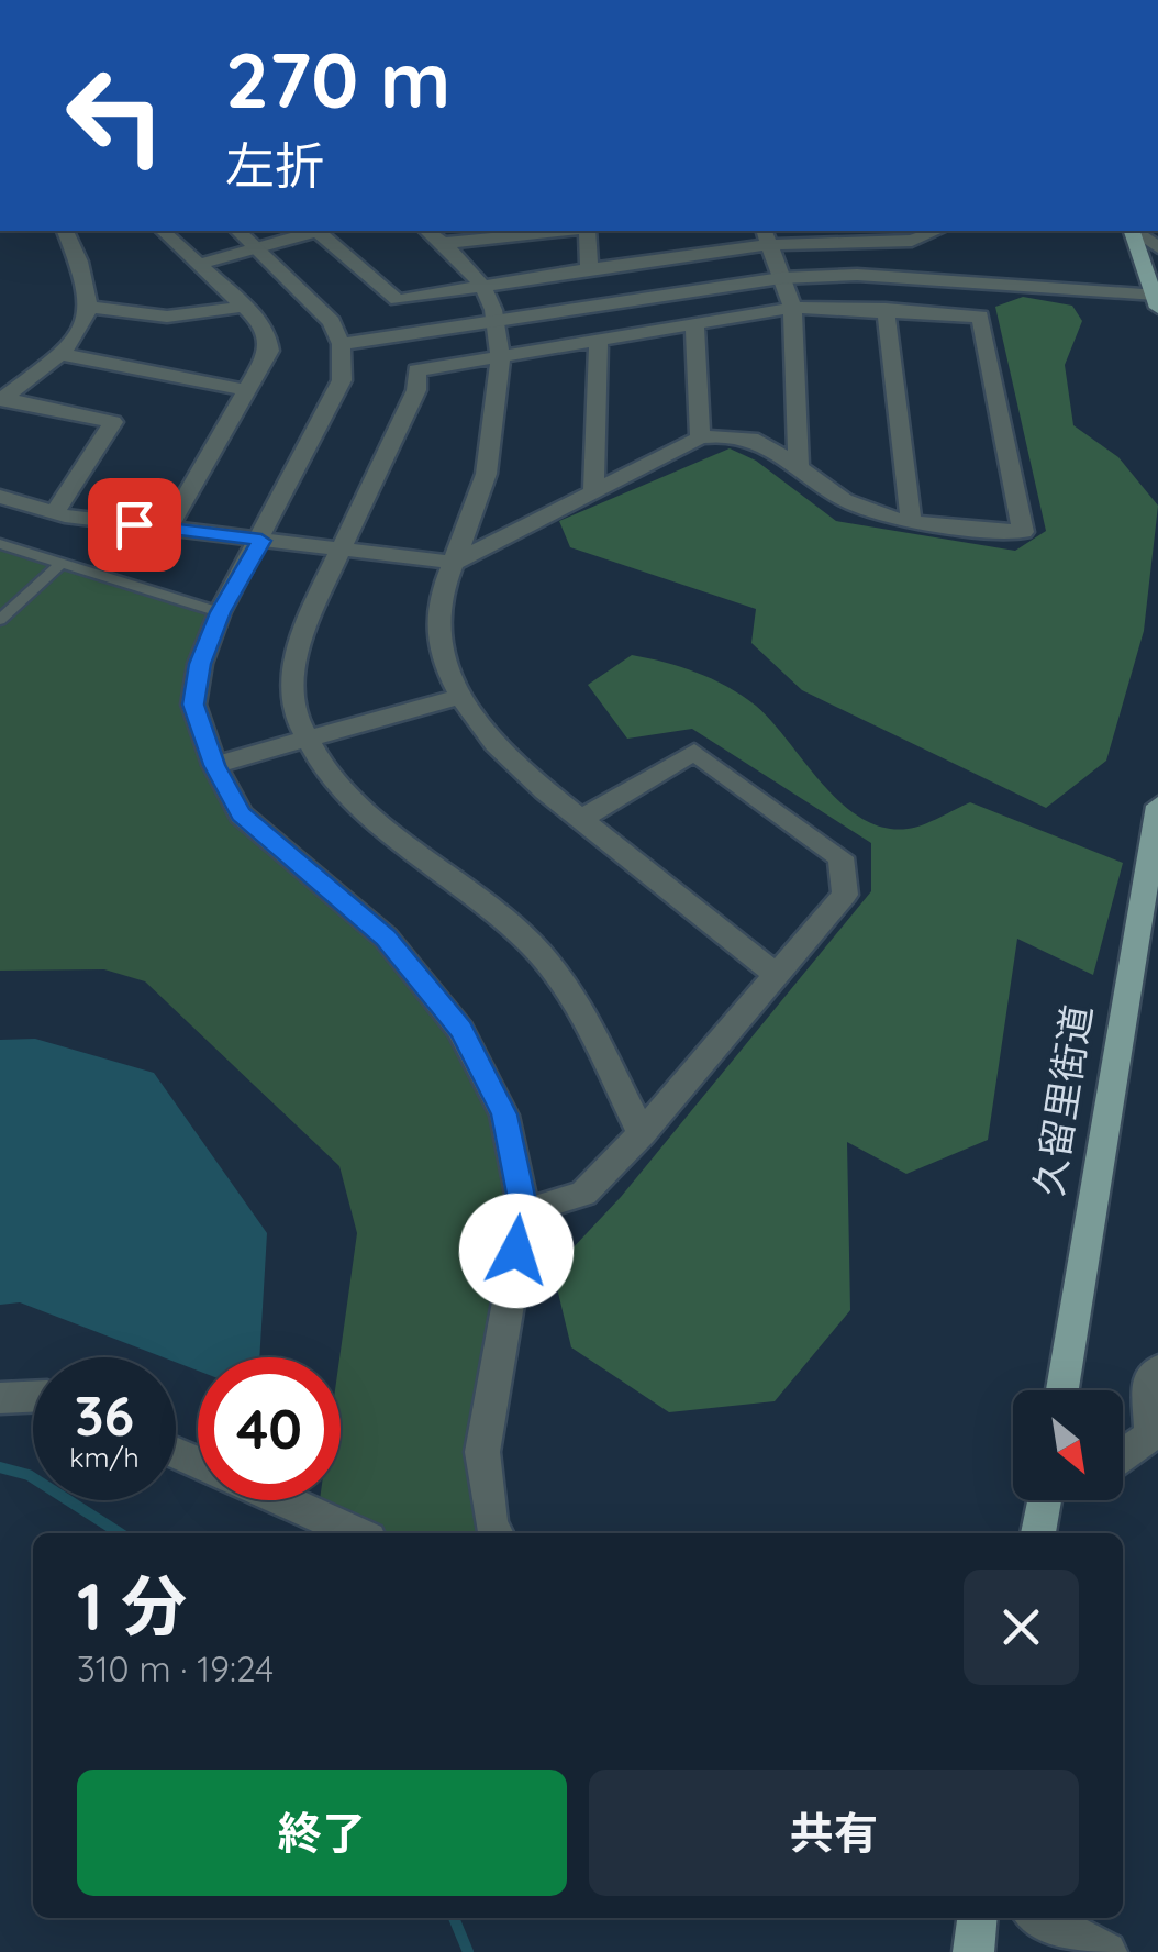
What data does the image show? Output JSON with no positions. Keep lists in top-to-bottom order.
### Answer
{
  "streets": {
    "main road": ["久留里街道"]
  },
  "north": "bottom right",
  "page": {
    "turn": ["270 m", "左折"],
    "speed": "36 km/h",
    "limit": "40",
    "heading": ["1 分", "310 m · 19:24"],
    "buttons": ["終了", "共有"]
  }
}
